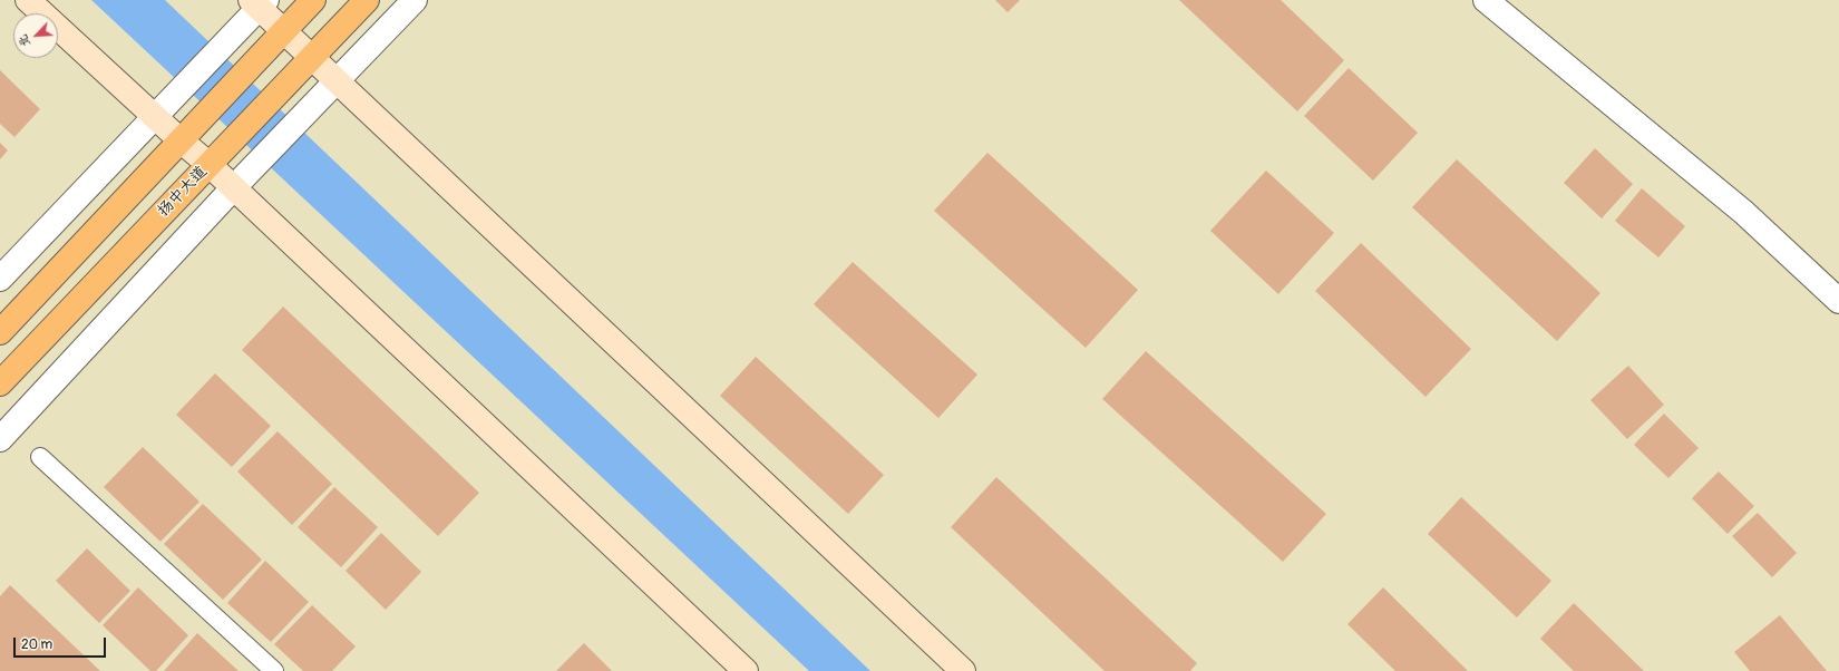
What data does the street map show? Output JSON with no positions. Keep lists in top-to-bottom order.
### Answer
{
  "streets": {
    "main road": ["扬中大道"]
  },
  "scale_bar": "20 m",
  "north": "bottom left"
}
